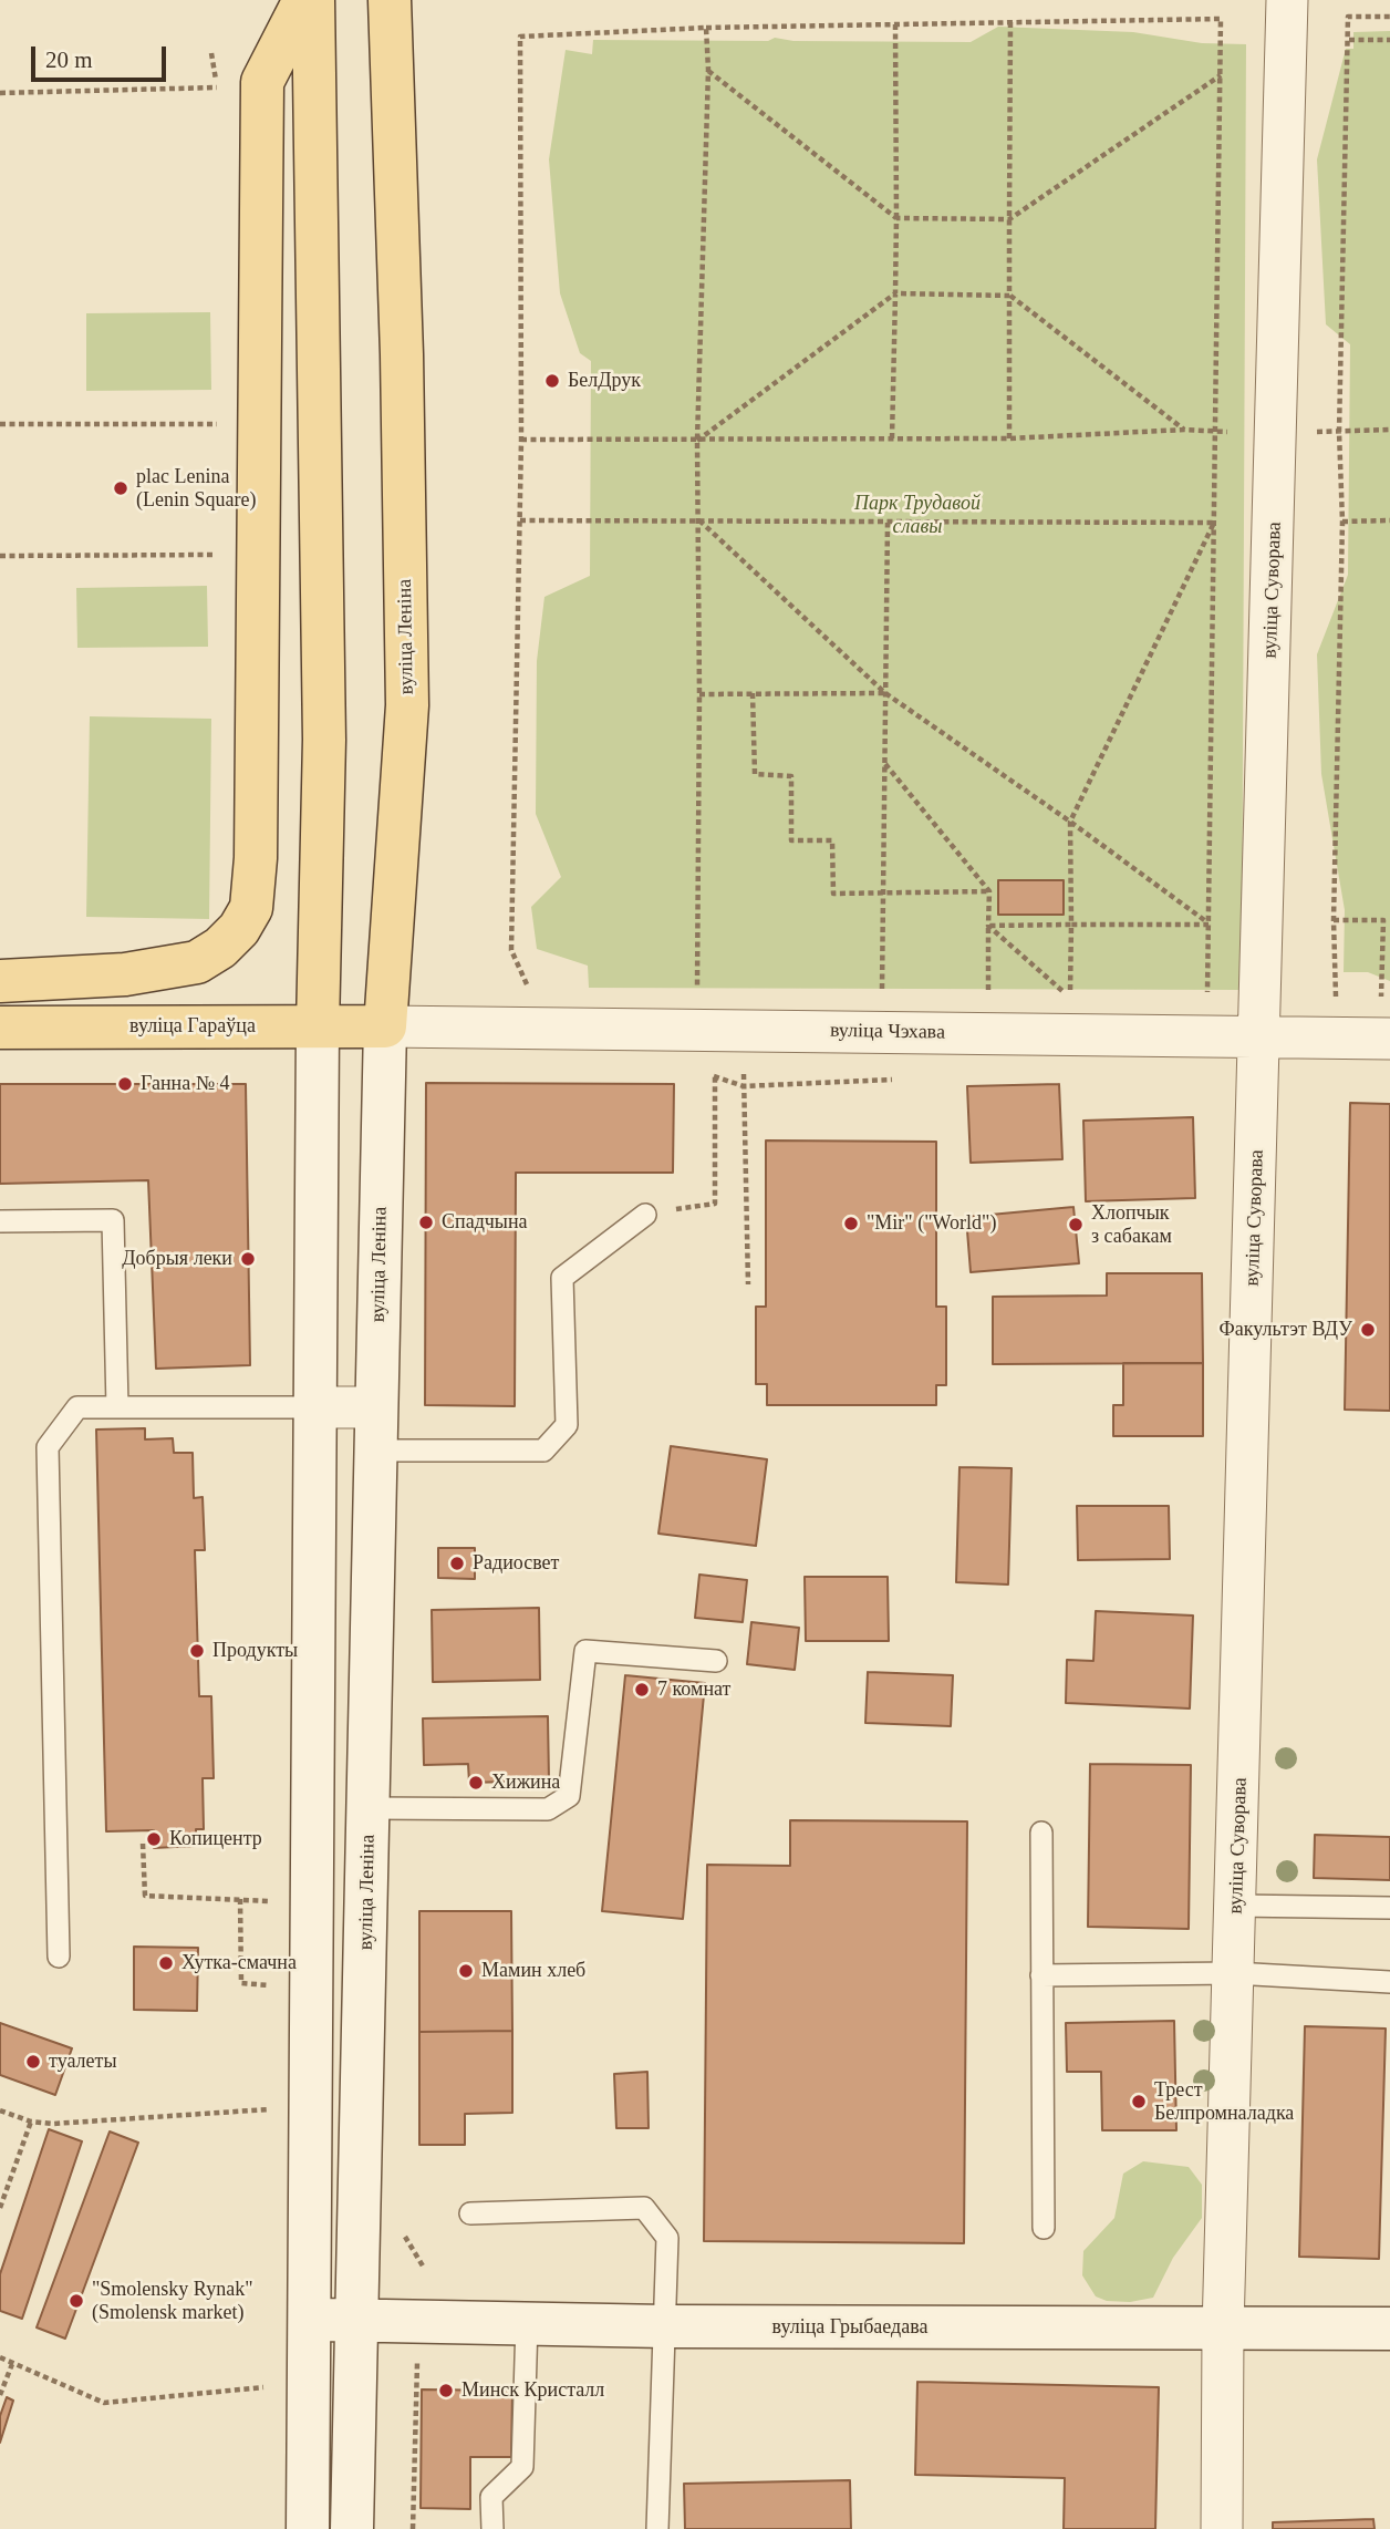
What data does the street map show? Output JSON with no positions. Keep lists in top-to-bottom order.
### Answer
{
  "streets": {
    "main road": ["вуліца Леніна", "вуліца Гараўца", "вуліца Грыбаедава"],
    "street": ["вуліца Суворава", "вуліца Чэхава"]
  },
  "crossings": [
    ["вуліца Суворава", "вуліца Чэхава"],
    ["вуліца Суворава", "вуліца Грыбаедава"],
    ["вуліца Леніна", "вуліца Гараўца"],
    ["вуліца Леніна", "вуліца Чэхава"],
    ["вуліца Леніна", "вуліца Грыбаедава"],
    ["вуліца Гараўца", "вуліца Чэхава"]
  ],
  "parks": ["Парк Трудавой славы"],
  "places": [
    "БелДрук",
    "plac Lenina (Lenin Square)",
    "Ганна № 4",
    "Спадчына",
    "\"Mir\" (\"World\")",
    "Хлопчык з сабакам",
    "Добрыя леки",
    "Факультэт ВДУ",
    "Радиосвет",
    "Продукты",
    "7 комнат",
    "Хижина",
    "Копицентр",
    "Хутка-смачна",
    "Мамин хлеб",
    "туалеты",
    "Трест Белпромналадка",
    "\"Smolensky Rynak\" (Smolensk market)",
    "Минск Кристалл"
  ],
  "scale_bar": "20 m"
}
